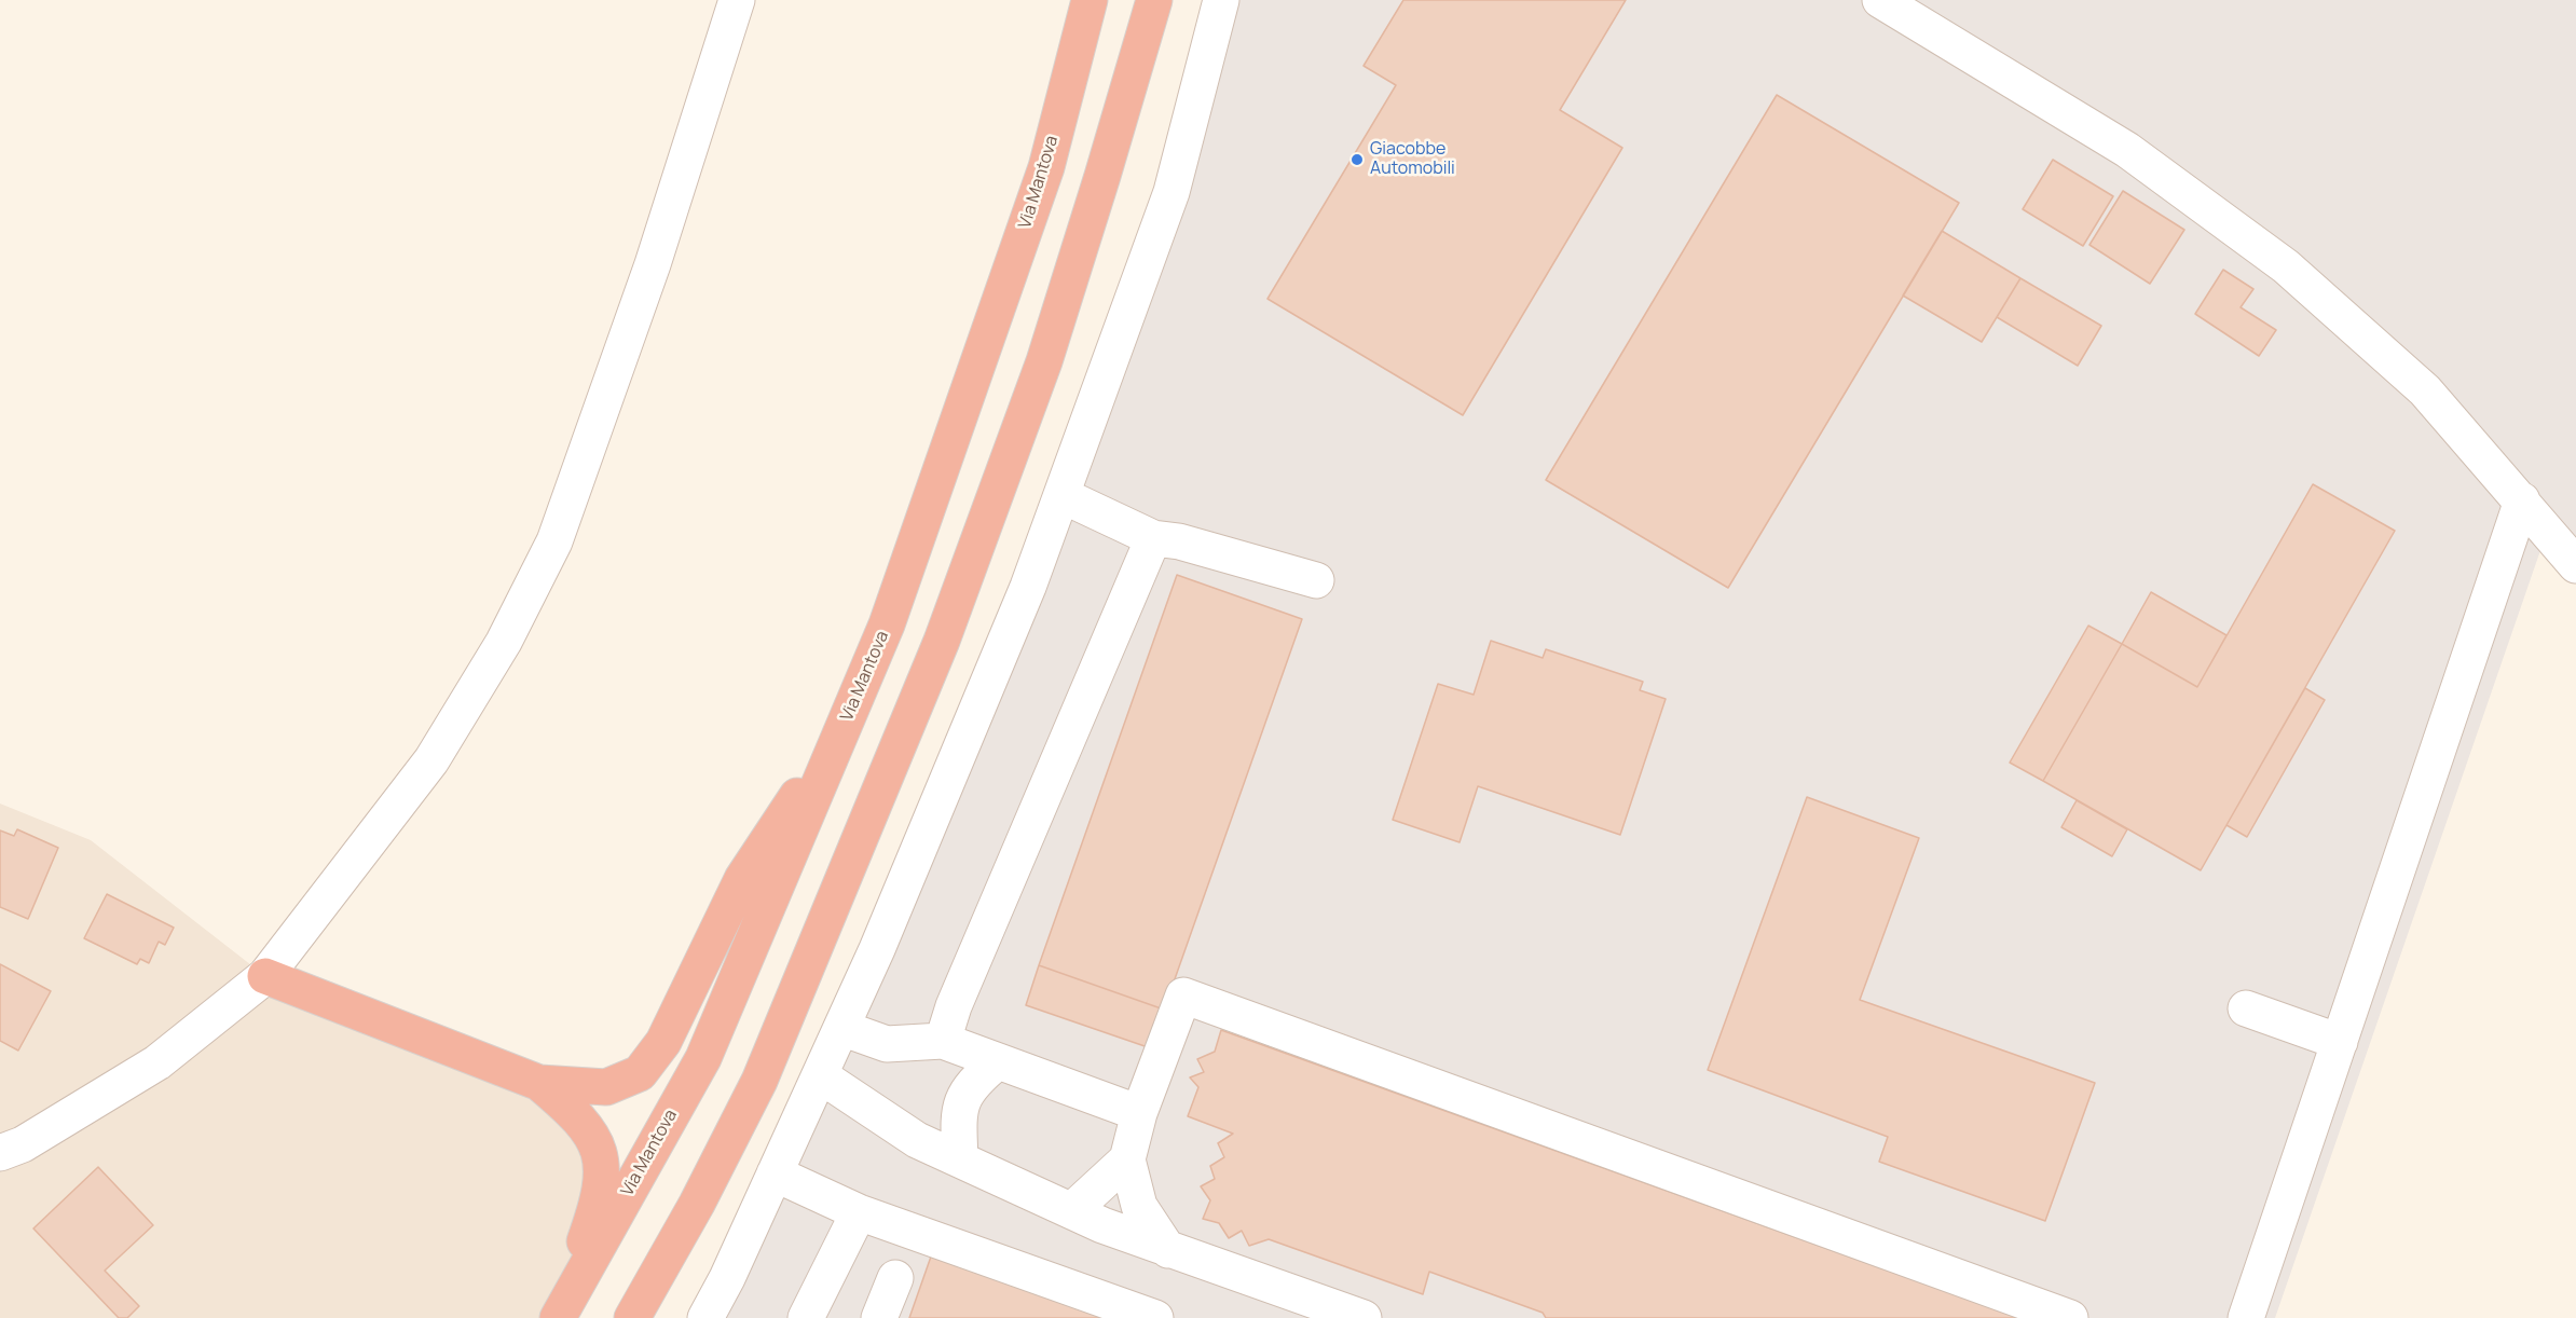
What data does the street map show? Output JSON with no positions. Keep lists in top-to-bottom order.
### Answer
{
  "streets": {
    "highway": ["Via Mantova"]
  },
  "places": ["Giacobbe Automobili"]
}
